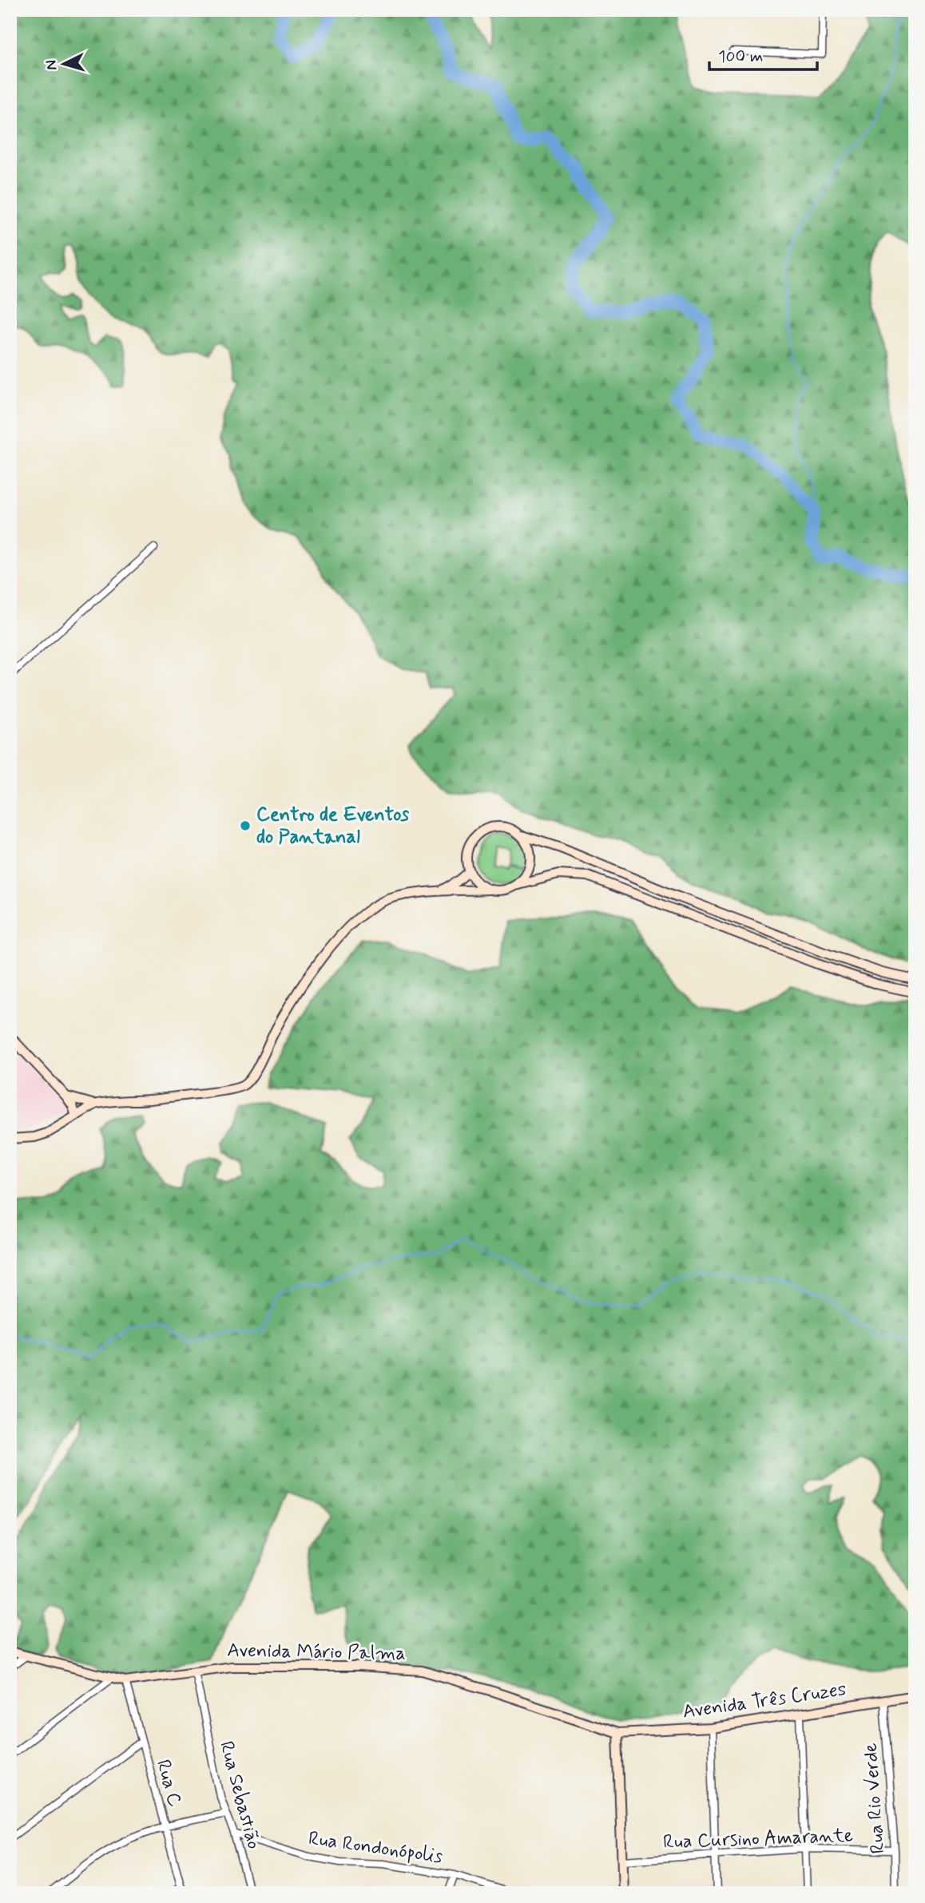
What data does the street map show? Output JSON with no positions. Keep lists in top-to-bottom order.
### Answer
{
  "streets": {
    "main road": ["Avenida Mário Palma", "Avenida Três Cruzes"],
    "street": [
      "Rua C",
      "Rua Sebastião",
      "Rua Rio Verde",
      "Rua Cursino Amarante",
      "Rua Rondonópolis"
    ]
  },
  "crossings": [
    ["Avenida Mário Palma", "Avenida Três Cruzes"],
    ["Avenida Mário Palma", "Rua C"],
    ["Avenida Mário Palma", "Rua Sebastião"],
    ["Avenida Três Cruzes", "Rua Rio Verde"],
    ["Rua Sebastião", "Rua Rondonópolis"],
    ["Rua Rio Verde", "Rua Cursino Amarante"]
  ],
  "places": ["Centro de Eventos do Pantanal"],
  "scale_bar": "100 m",
  "north": "left"
}
